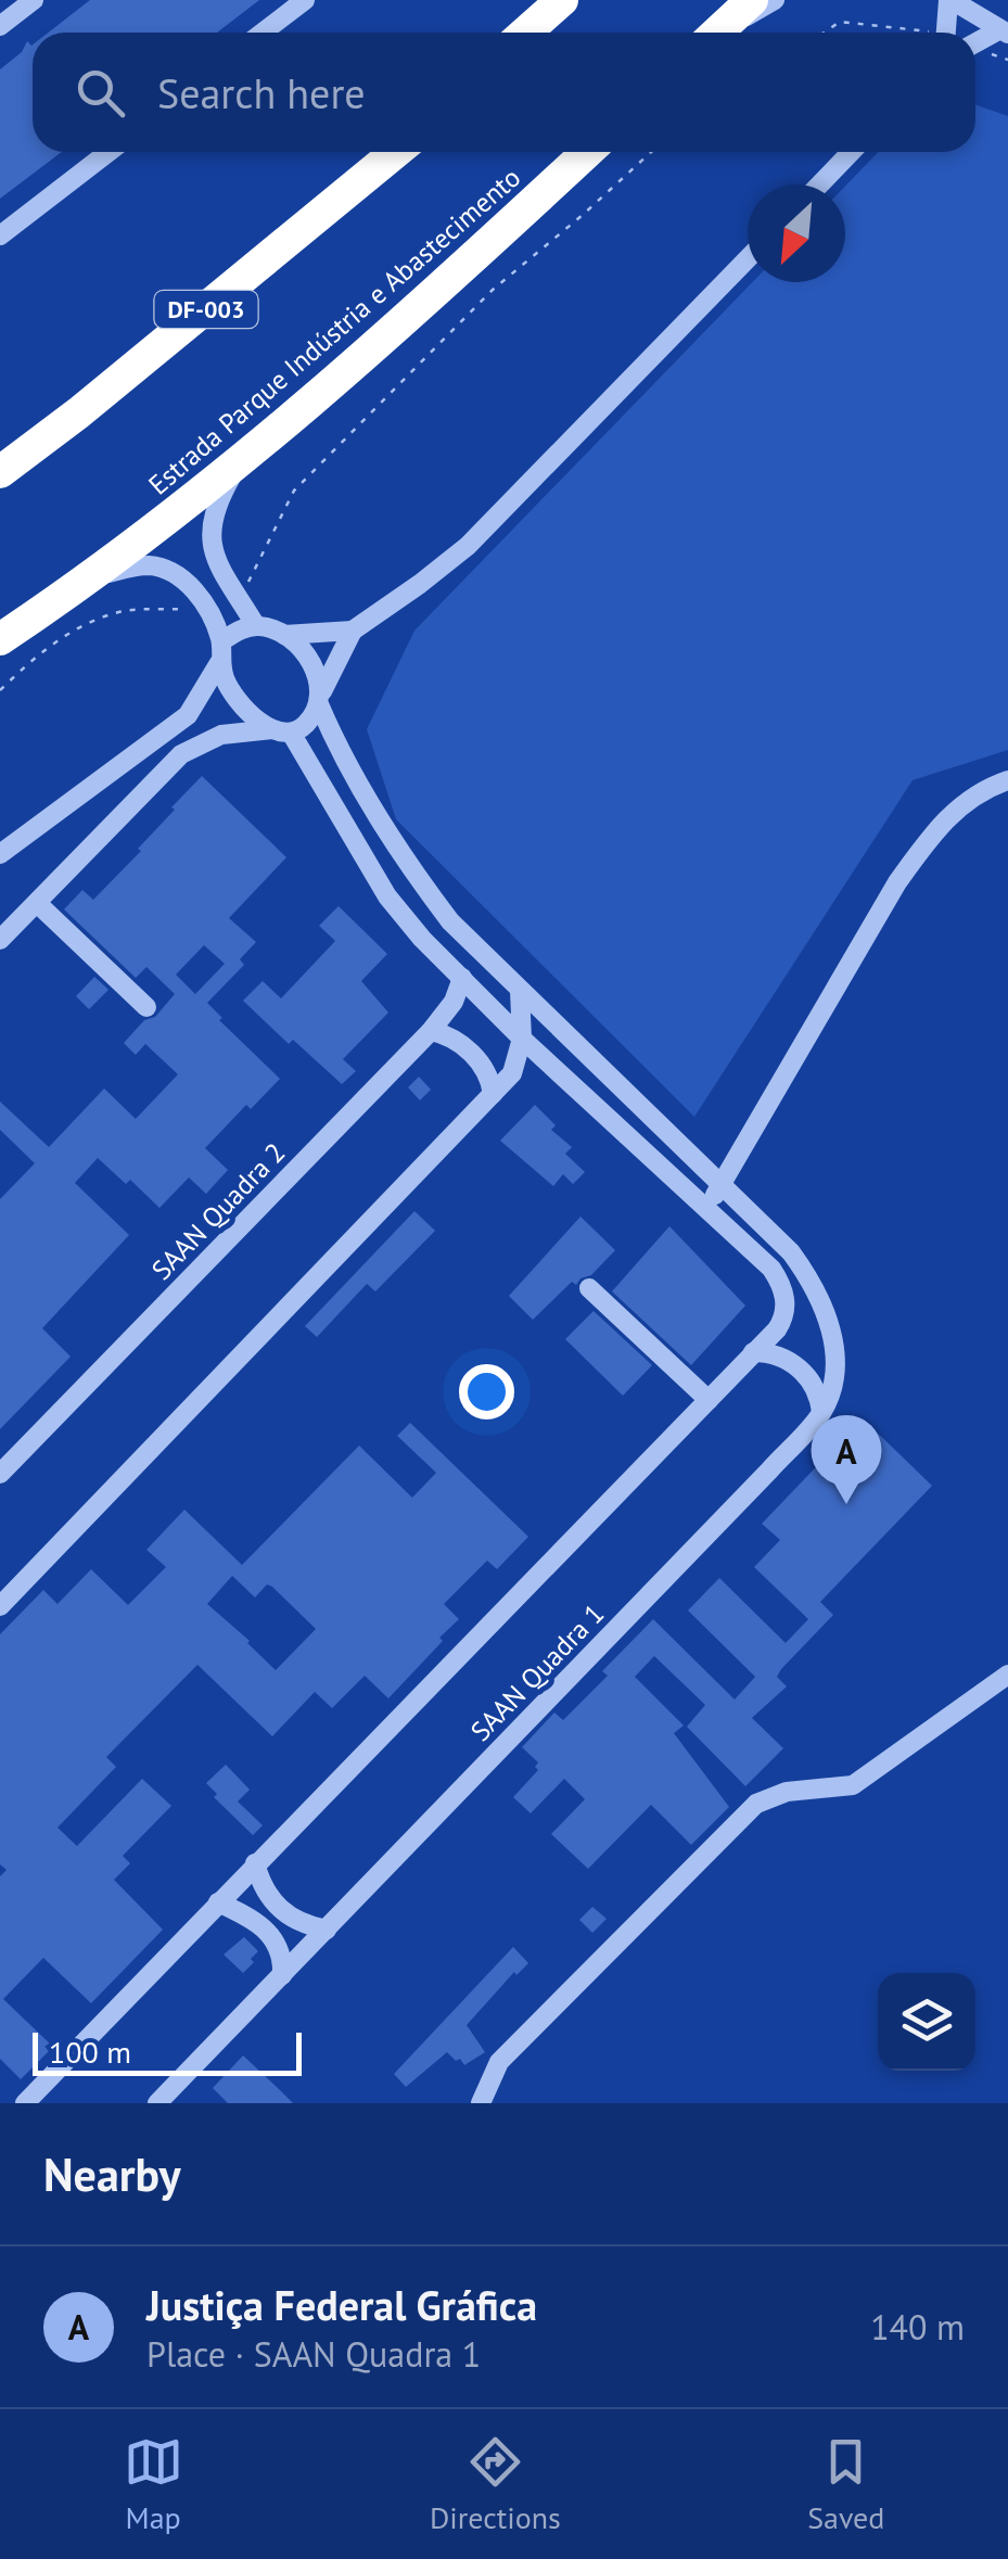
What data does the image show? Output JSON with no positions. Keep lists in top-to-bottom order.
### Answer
{
  "streets": {
    "highway": ["DF-003", "Estrada Parque Indústria e Abastecimento"],
    "street": ["SAAN Quadra 2", "SAAN Quadra 1"]
  },
  "scale_bar": "100 m",
  "north": "bottom left",
  "page": {
    "search": "Search here",
    "pins": "A",
    "scale": "100 m",
    "heading": "Nearby",
    "list": [
      {
        "mark": "A",
        "name": "Justiça Federal Gráfica",
        "note": "Place · SAAN Quadra 1",
        "value": "140 m"
      }
    ],
    "nav": ["Map", "Directions", "Saved"]
  }
}
